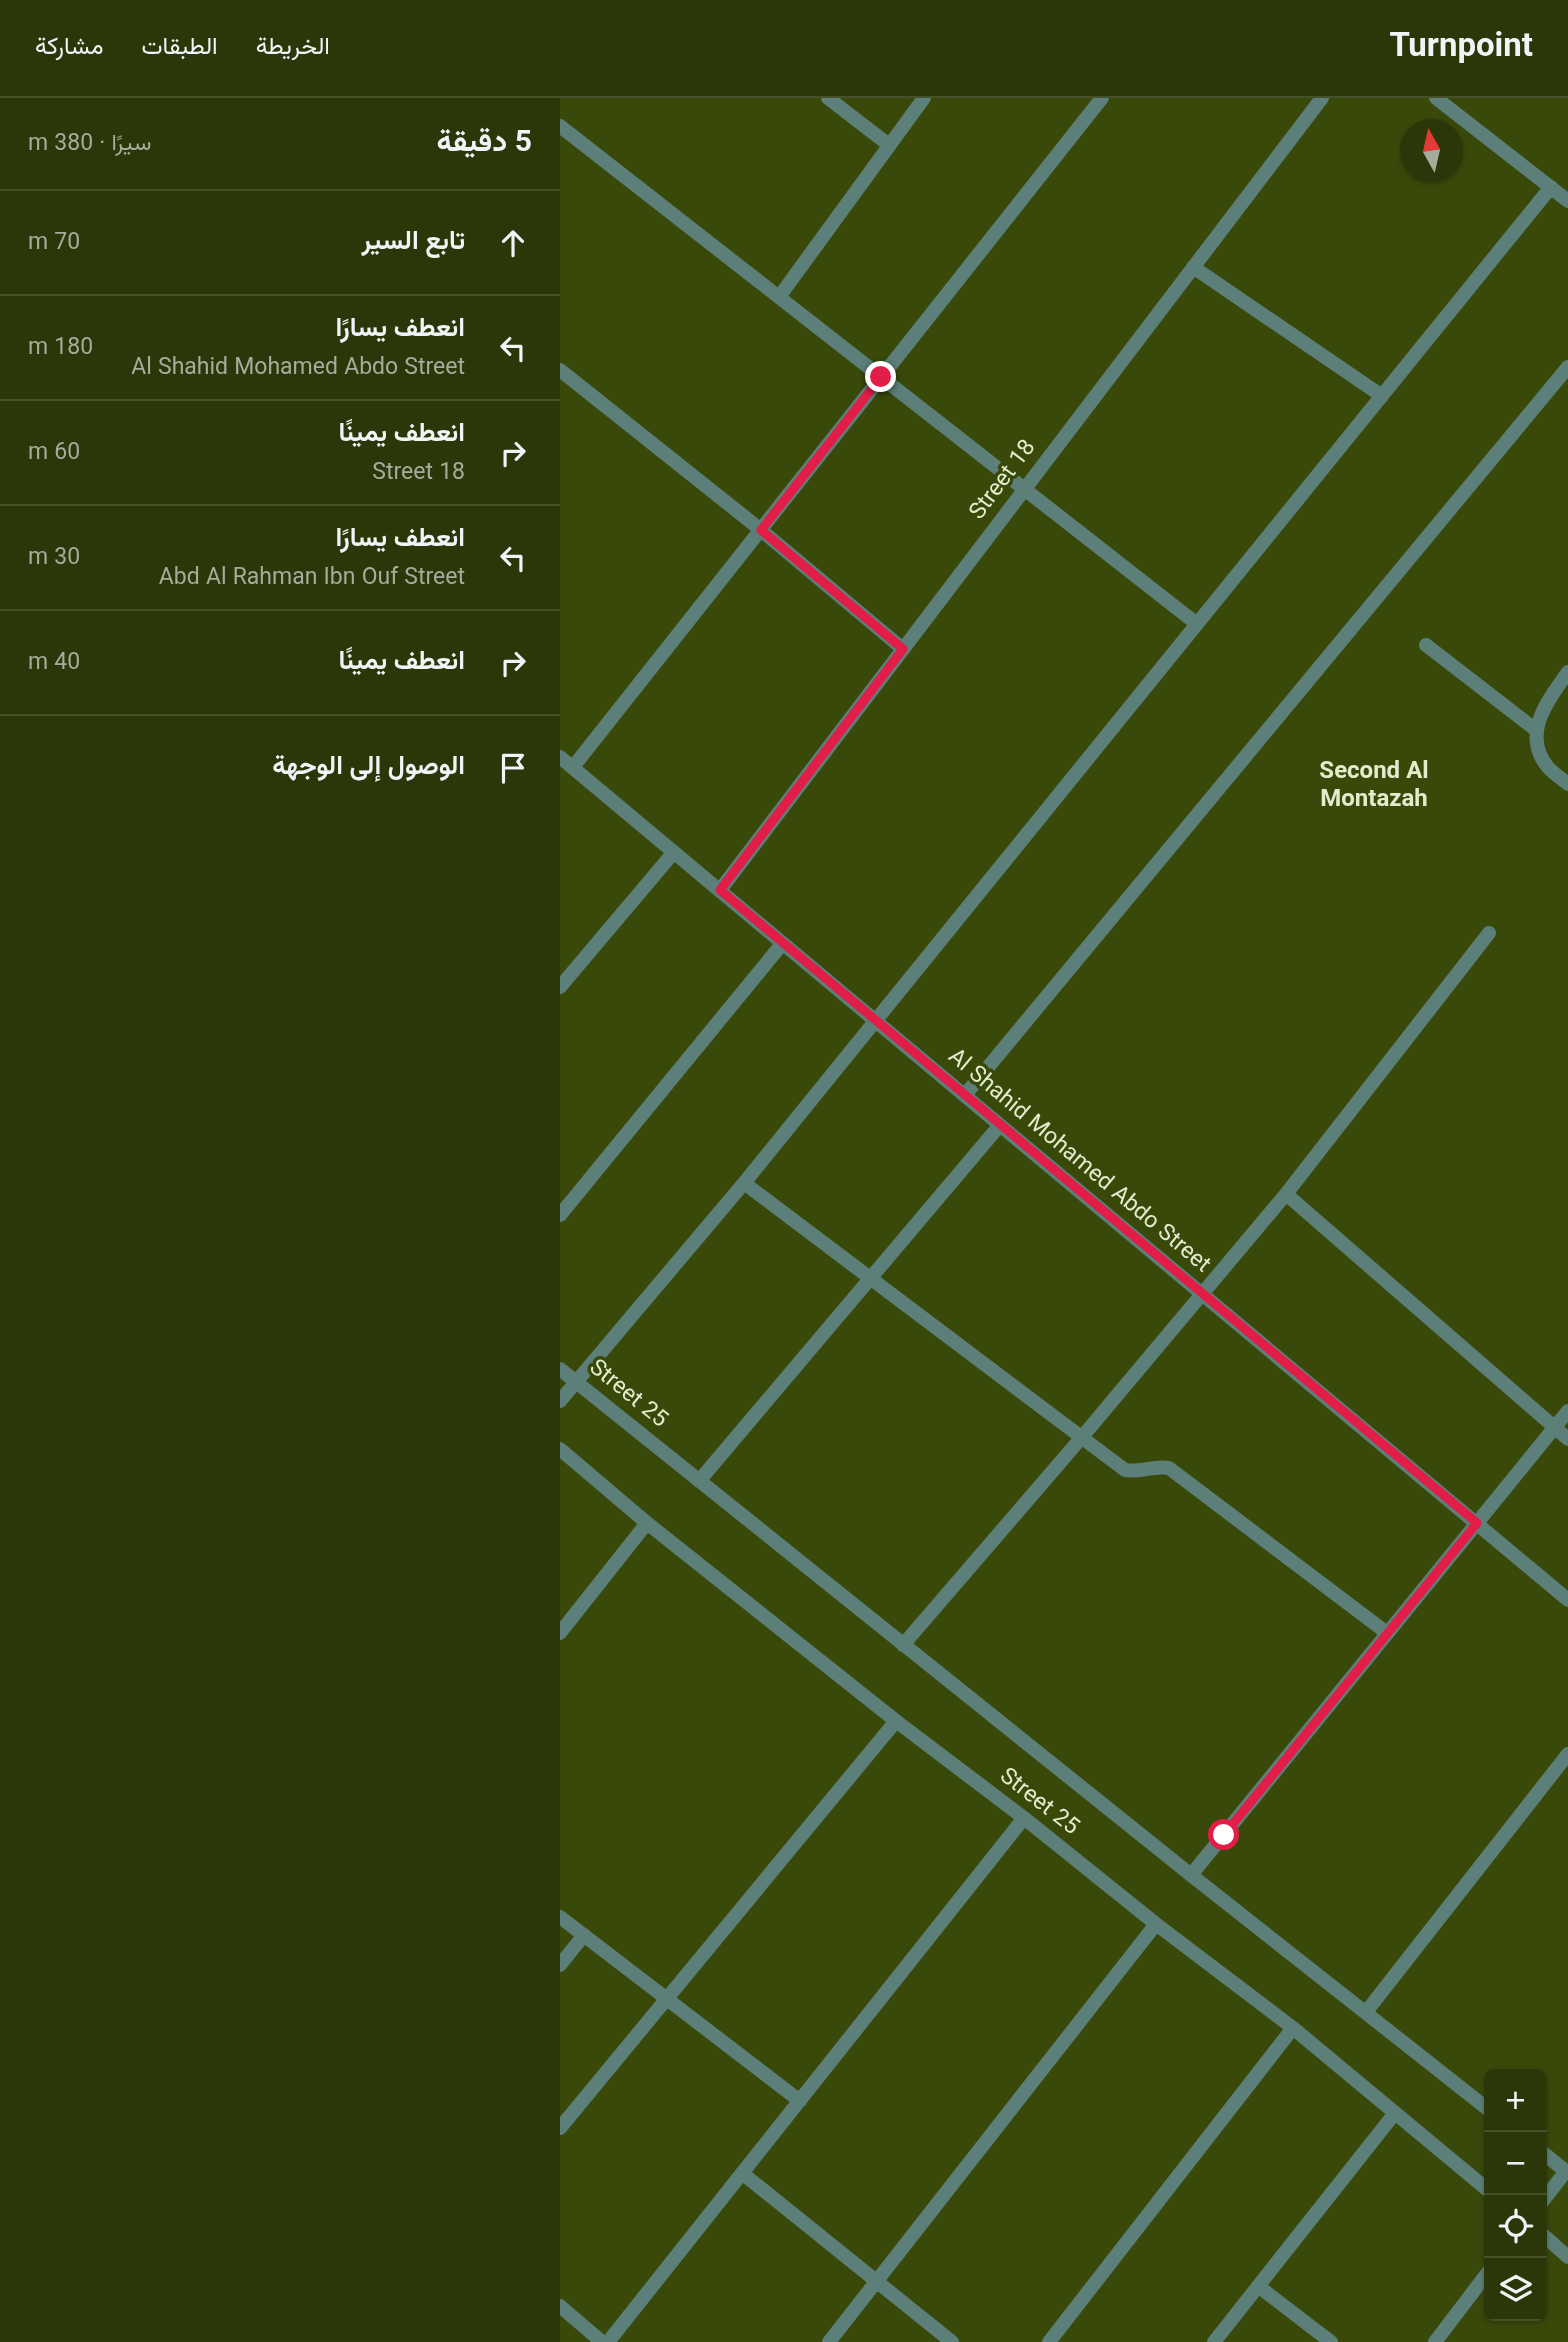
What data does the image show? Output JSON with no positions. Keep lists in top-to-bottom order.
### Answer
{
  "streets": {
    "street": ["Street 18", "Al Shahid Mohamed Abdo Street", "Street 25"]
  },
  "crossings": [
    ["Street 18", "Al Shahid Mohamed Abdo Street"]
  ],
  "districts": ["Second Al Montazah"],
  "north": "top",
  "page": {
    "header": "Turnpoint",
    "nav": ["الخريطة", "الطبقات", "مشاركة"],
    "heading": ["5 دقيقة", "سيرًا · 380 m"],
    "list": [
      ["تابع السير", "70 m"],
      ["انعطف يسارًا", "Al Shahid Mohamed Abdo Street", "180 m"],
      ["انعطف يمينًا", "Street 18", "60 m"],
      ["انعطف يسارًا", "Abd Al Rahman Ibn Ouf Street", "30 m"],
      ["انعطف يمينًا", "40 m"],
      "الوصول إلى الوجهة"
    ],
    "map_buttons": ["+", "−"]
  }
}
